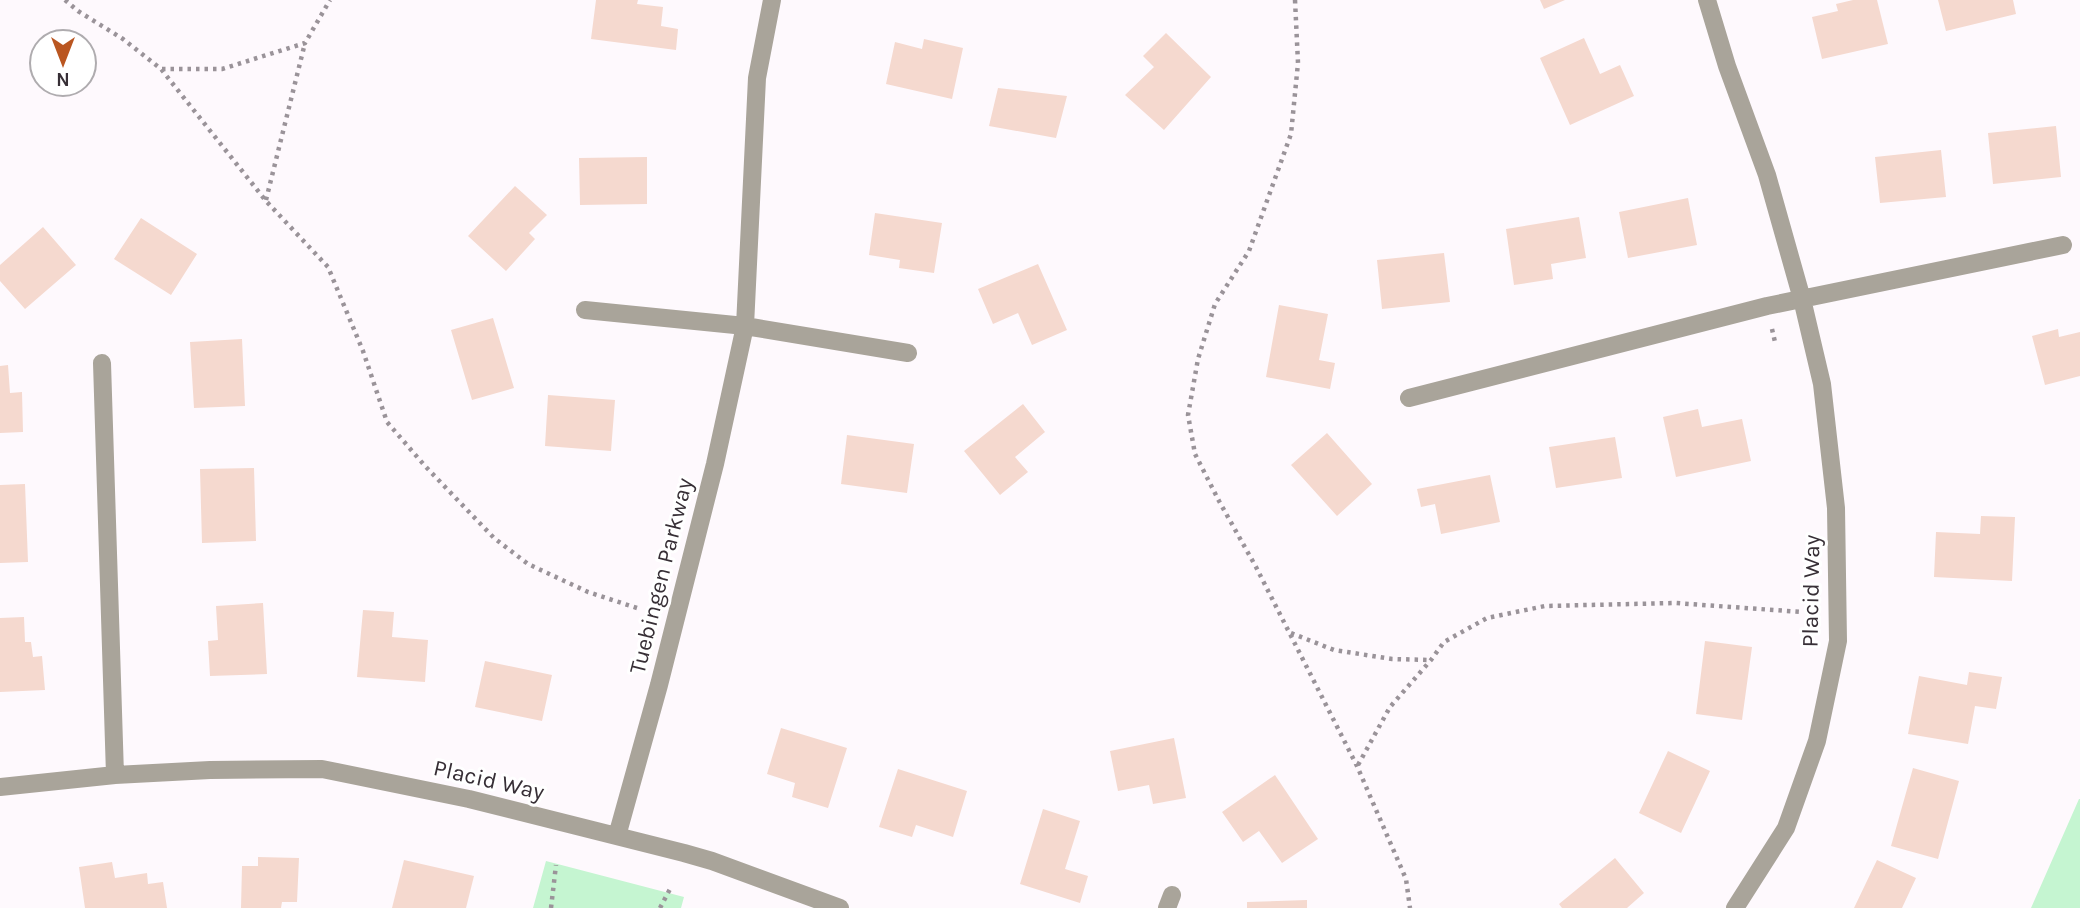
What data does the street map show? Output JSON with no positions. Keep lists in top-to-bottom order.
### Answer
{
  "streets": {
    "street": ["Tuebingen Parkway", "Placid Way"]
  },
  "crossings": [
    ["Tuebingen Parkway", "Placid Way"]
  ],
  "north": "bottom"
}
